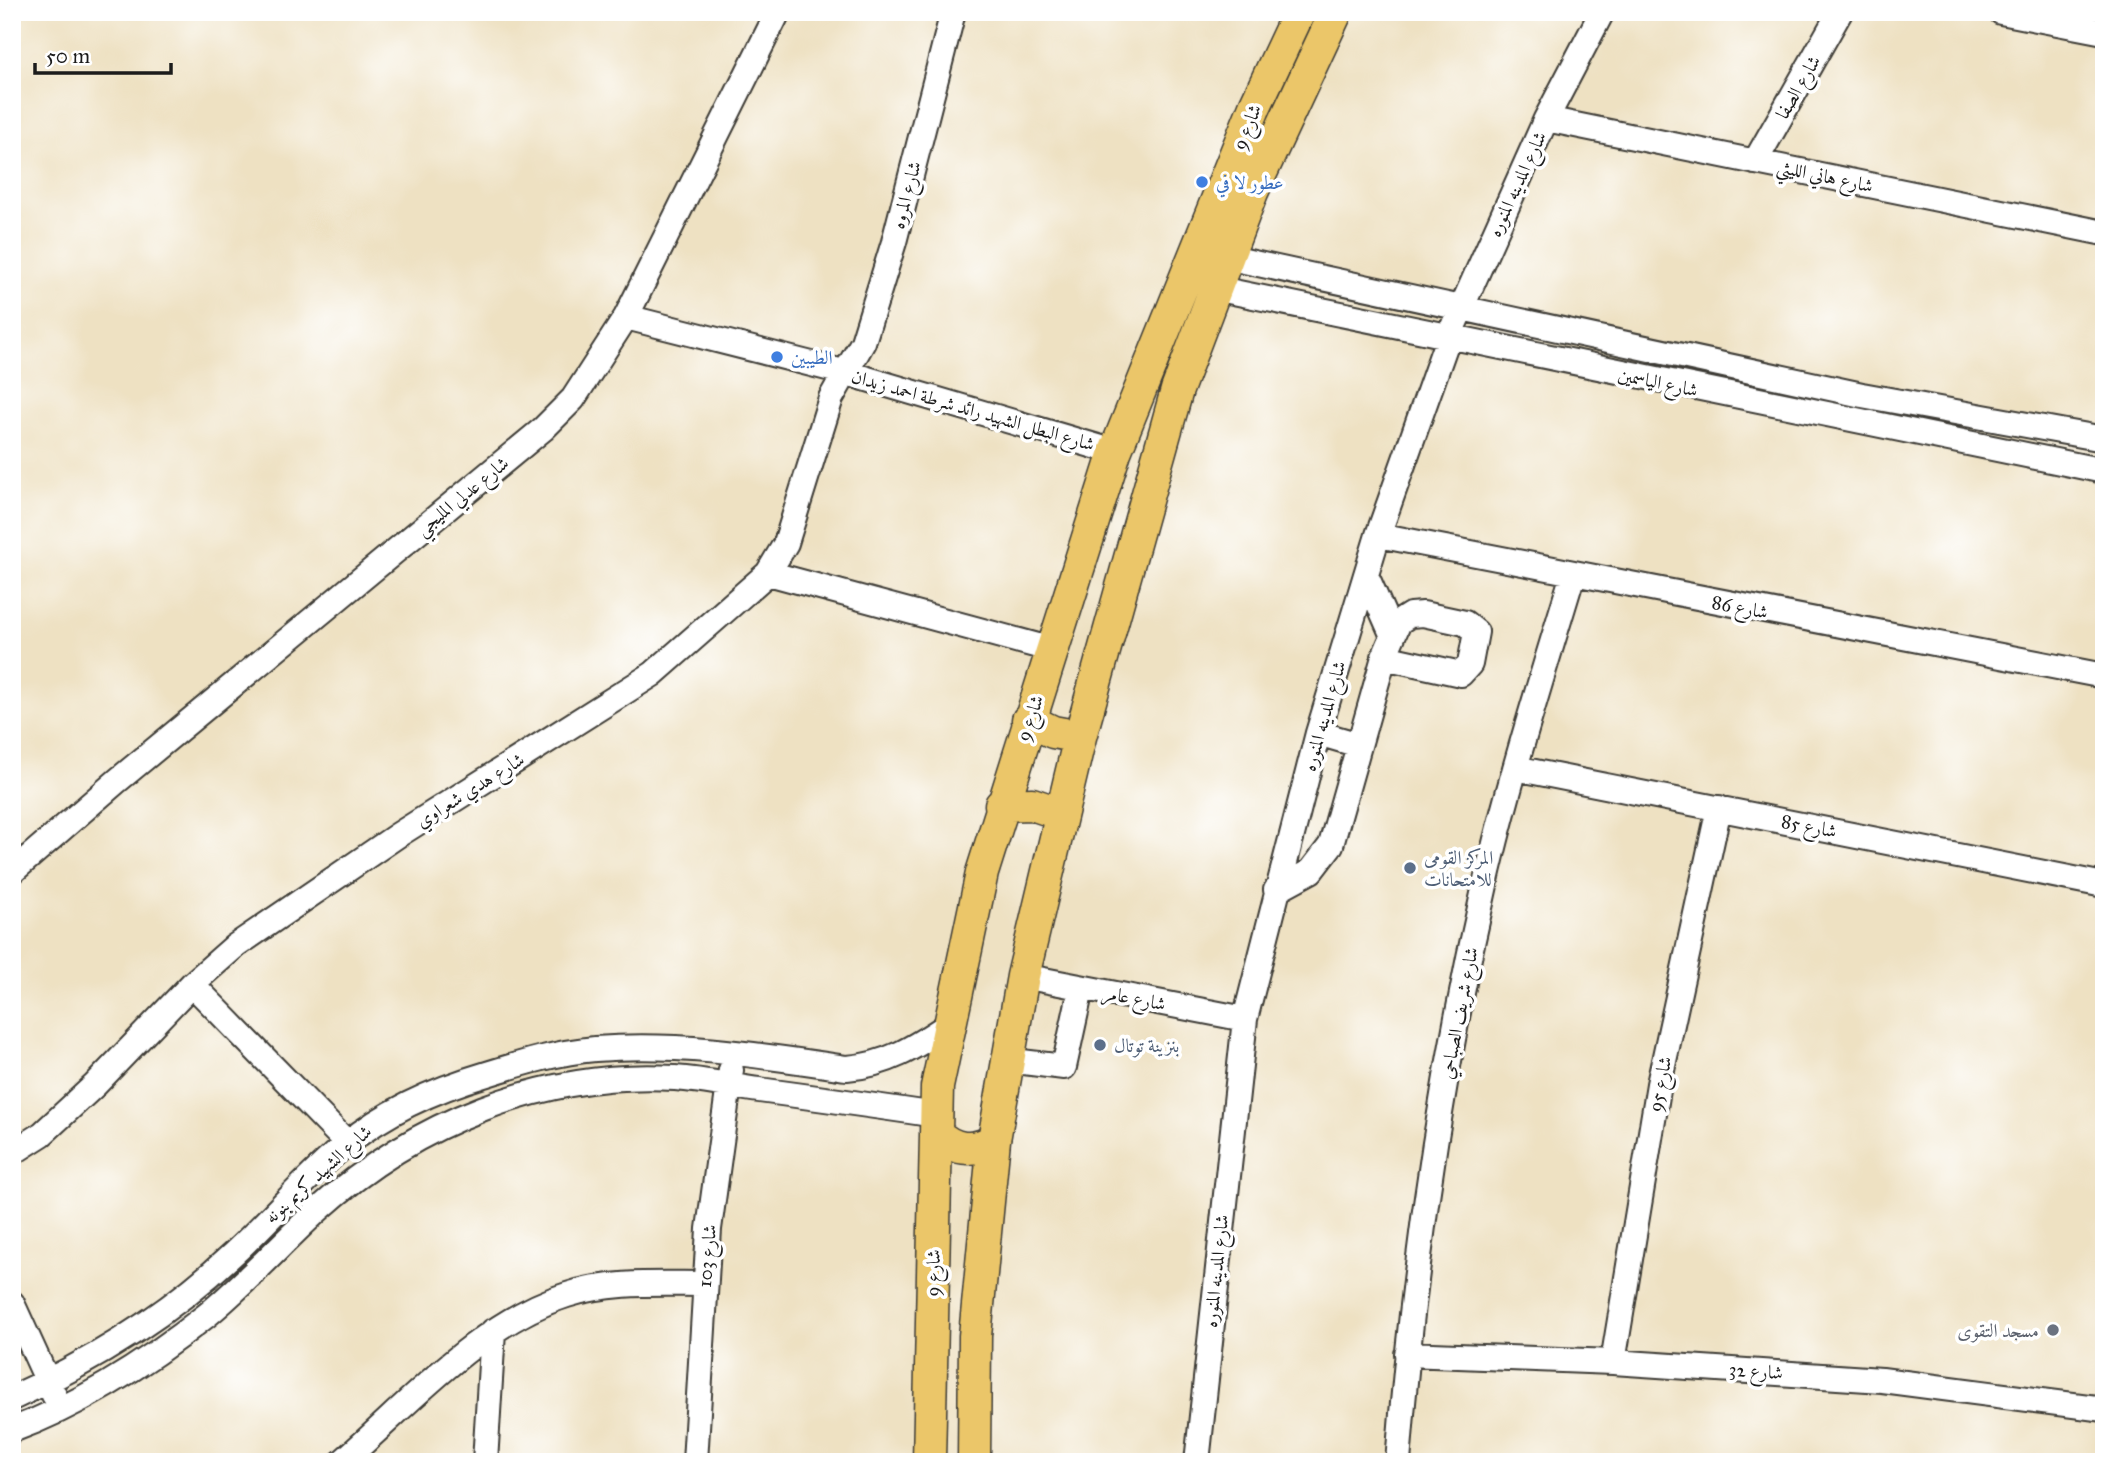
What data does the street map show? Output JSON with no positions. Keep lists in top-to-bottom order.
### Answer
{
  "streets": {
    "main road": ["شارع 9"],
    "street": [
      "شارع الصفا",
      "شارع هاني الليثي",
      "شارع المدينه المنوره",
      "شارع المروه",
      "شارع الياسمين",
      "شارع البطل الشهيد رائد شرطة احمد زيدان",
      "شارع عدلي المليجي",
      "شارع 86",
      "شارع هدي شعراوي",
      "شارع 85",
      "شارع عامر",
      "شارع شريف الصباحي",
      "شارع 95",
      "شارع الشهيد كريم بنونه",
      "شارع 103",
      "شارع 32"
    ]
  },
  "crossings": [
    ["شارع الصفا", "شارع هاني الليثي"],
    ["شارع 9", "شارع الياسمين"],
    ["شارع 9", "شارع البطل الشهيد رائد شرطة احمد زيدان"],
    ["شارع 9", "شارع عامر"],
    ["شارع 9", "شارع الشهيد كريم بنونه"],
    ["شارع هاني الليثي", "شارع المدينه المنوره"],
    ["شارع المدينه المنوره", "شارع الياسمين"],
    ["شارع المدينه المنوره", "شارع 86"],
    ["شارع المدينه المنوره", "شارع عامر"],
    ["شارع المروه", "شارع البطل الشهيد رائد شرطة احمد زيدان"],
    ["شارع المروه", "شارع هدي شعراوي"],
    ["شارع البطل الشهيد رائد شرطة احمد زيدان", "شارع عدلي المليجي"],
    ["شارع البطل الشهيد رائد شرطة احمد زيدان", "شارع هدي شعراوي"],
    ["شارع 86", "شارع شريف الصباحي"],
    ["شارع 85", "شارع شريف الصباحي"],
    ["شارع 85", "شارع 95"],
    ["شارع شريف الصباحي", "شارع 32"],
    ["شارع 95", "شارع 32"],
    ["شارع الشهيد كريم بنونه", "شارع 103"]
  ],
  "places": [
    "عطور لا في",
    "الطيبين",
    "المركز القومى للامتحانات",
    "بنزينة توتال",
    "مسجد التقوى"
  ],
  "scale_bar": "50 m"
}
